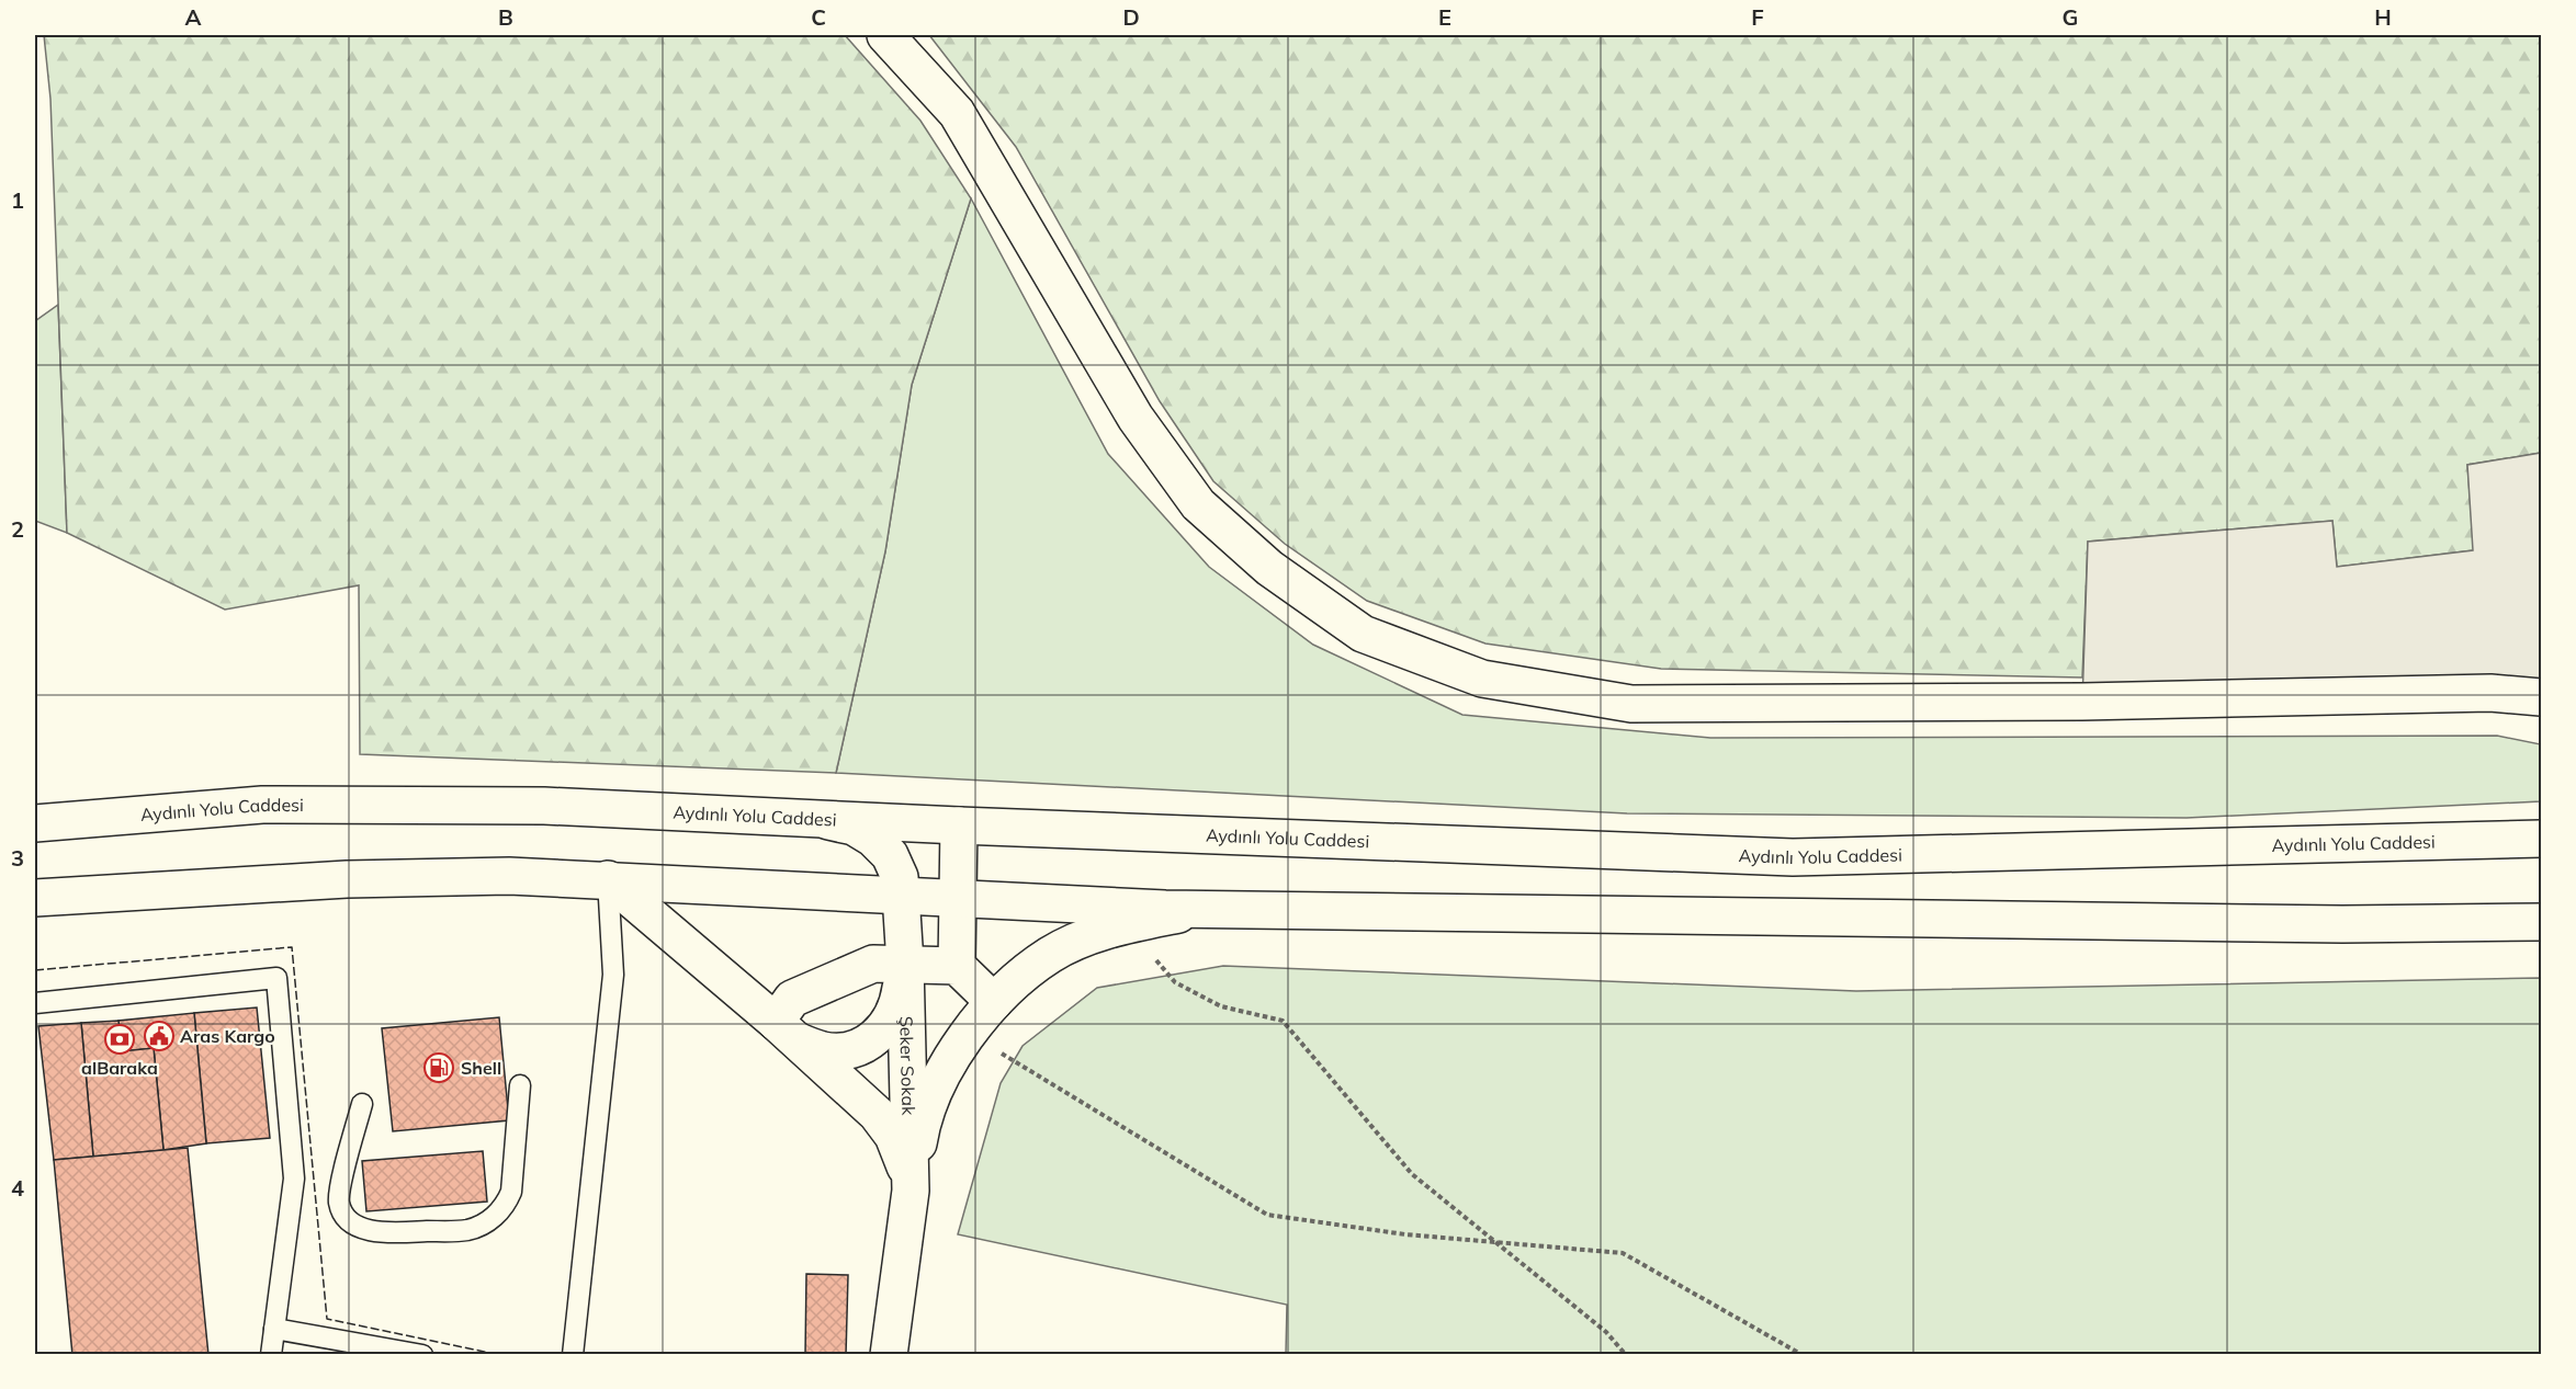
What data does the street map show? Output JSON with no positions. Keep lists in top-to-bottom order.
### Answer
{
  "streets": {
    "main road": ["Aydınlı Yolu Caddesi", "Şeker Sokak"]
  },
  "crossings": [
    ["Aydınlı Yolu Caddesi", "Şeker Sokak"]
  ],
  "places": {
    "public building": ["Aras Kargo"],
    "bank": ["alBaraka"],
    "fuel station": ["Shell"]
  },
  "grid": {
    "columns": [
      "A",
      "B",
      "C",
      "D",
      "E",
      "F",
      "G",
      "H"
    ],
    "rows": [
      "1",
      "2",
      "3",
      "4"
    ]
  }
}
